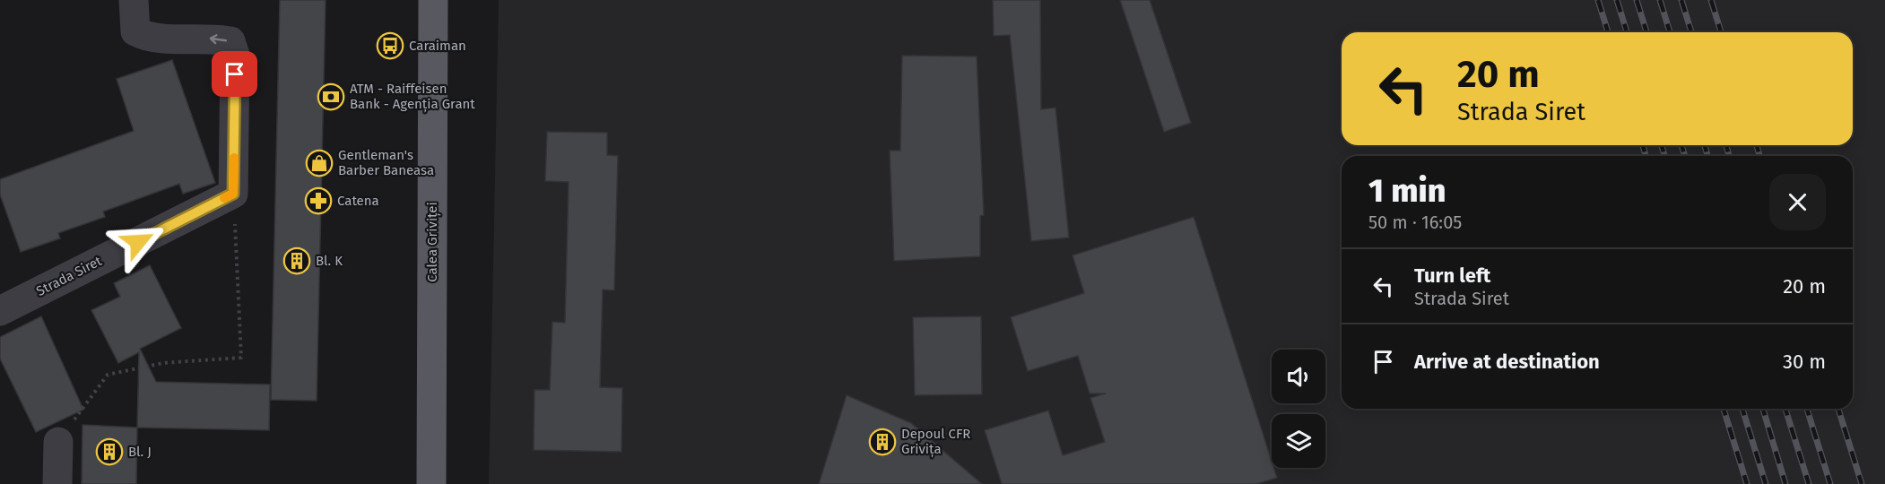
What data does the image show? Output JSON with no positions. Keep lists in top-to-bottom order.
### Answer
{
  "streets": {
    "main road": ["Calea Griviței"],
    "street": ["Strada Siret"]
  },
  "places": {
    "bus stop": ["Caraiman"],
    "bank": ["ATM - Raiffeisen Bank - Agenția Grant"],
    "shop": ["Gentleman's Barber Baneasa"],
    "pharmacy": ["Catena"],
    "building": ["Bl. K", "Depoul CFR Grivița", "Bl. J"]
  },
  "page": {
    "turn": ["20 m", "Strada Siret"],
    "heading": ["1 min", "50 m · 16:05"],
    "list": [
      {
        "name": "Turn left",
        "note": "Strada Siret",
        "value": "20 m"
      },
      {
        "name": "Arrive at destination",
        "value": "30 m"
      }
    ]
  }
}
